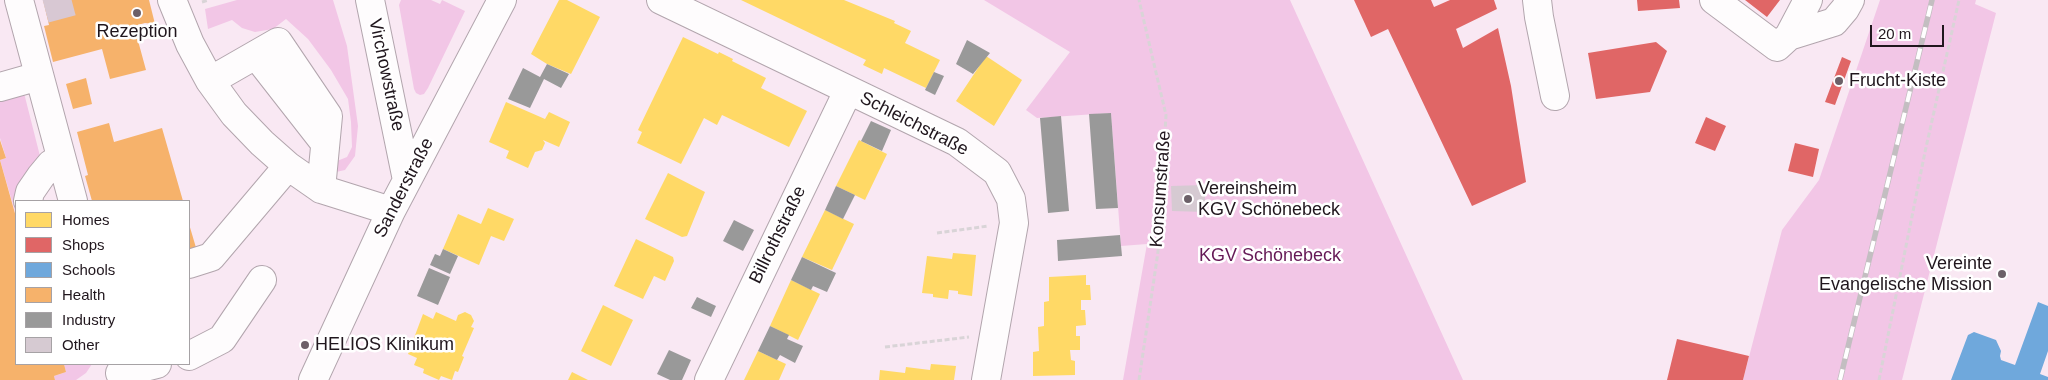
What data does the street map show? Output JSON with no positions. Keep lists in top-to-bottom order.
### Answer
{
  "streets": {
    "street": [
      "Virchowstraße",
      "Schleichstraße",
      "Sanderstraße",
      "Billrothstraße"
    ],
    "path": ["Konsumstraße"]
  },
  "crossings": [
    ["Virchowstraße", "Sanderstraße"],
    ["Schleichstraße", "Billrothstraße"]
  ],
  "parks": ["KGV Schönebeck"],
  "places": [
    "Rezeption",
    "Frucht-Kiste",
    "Vereinsheim KGV Schönebeck",
    "Vereinte Evangelische Mission",
    "HELIOS Klinikum"
  ],
  "legend": [
    "Homes",
    "Shops",
    "Schools",
    "Health",
    "Industry",
    "Other"
  ],
  "scale_bar": "20 m"
}
